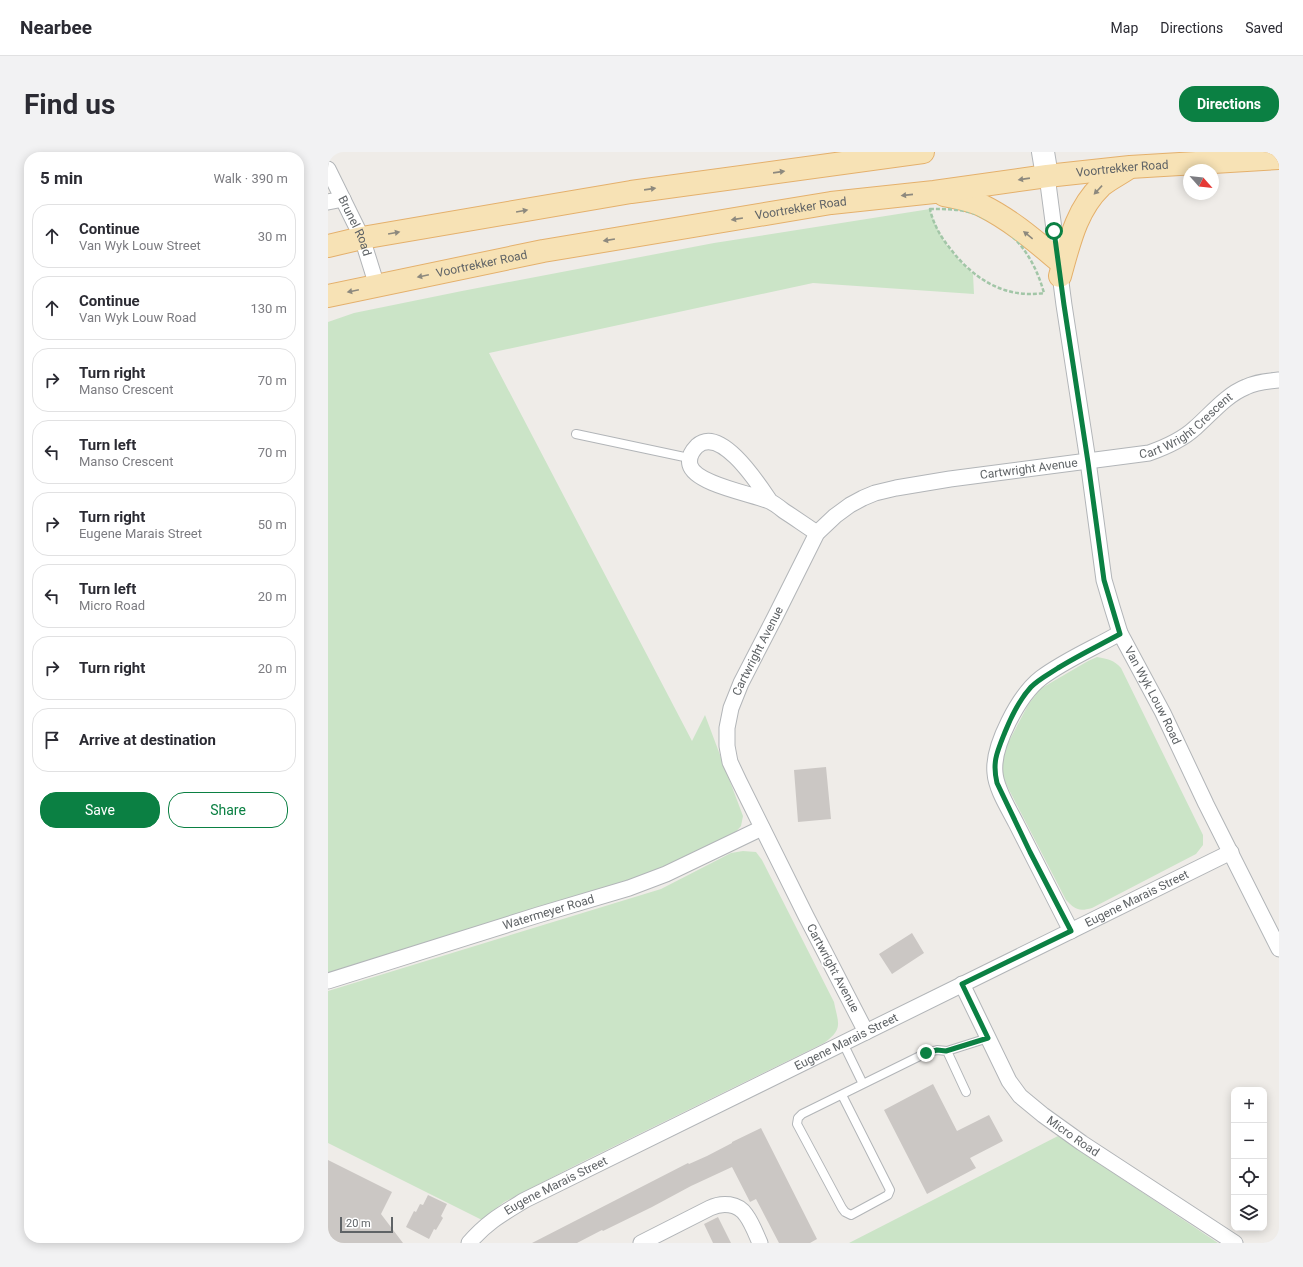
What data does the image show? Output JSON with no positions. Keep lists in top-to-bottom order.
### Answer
{
  "streets": {
    "main road": ["Voortrekker Road"],
    "street": [
      "Brunel Road",
      "Cart Wright Crescent",
      "Cartwright Avenue",
      "Van Wyk Louw Road",
      "Eugene Marais Street",
      "Watermeyer Road",
      "Micro Road"
    ]
  },
  "crossings": [
    ["Voortrekker Road", "Brunel Road"],
    ["Voortrekker Road", "Van Wyk Louw Road"],
    ["Cart Wright Crescent", "Cartwright Avenue"],
    ["Cart Wright Crescent", "Van Wyk Louw Road"],
    ["Cartwright Avenue", "Van Wyk Louw Road"],
    ["Cartwright Avenue", "Eugene Marais Street"],
    ["Cartwright Avenue", "Watermeyer Road"],
    ["Van Wyk Louw Road", "Eugene Marais Street"],
    ["Eugene Marais Street", "Micro Road"]
  ],
  "scale_bar": "20 m",
  "north": "bottom right",
  "page": {
    "header": "Nearbee",
    "nav": ["Map", "Directions", "Saved"],
    "buttons": [
      "Directions",
      ["Save", "Share"]
    ],
    "title": "Find us",
    "heading": ["5 min", "Walk · 390 m"],
    "list": [
      ["Continue", "Van Wyk Louw Street", "30 m"],
      ["Continue", "Van Wyk Louw Road", "130 m"],
      ["Turn right", "Manso Crescent", "70 m"],
      ["Turn left", "Manso Crescent", "70 m"],
      ["Turn right", "Eugene Marais Street", "50 m"],
      ["Turn left", "Micro Road", "20 m"],
      ["Turn right", "20 m"],
      "Arrive at destination"
    ],
    "map_buttons": ["+", "−"],
    "scale": "20 m"
  }
}
